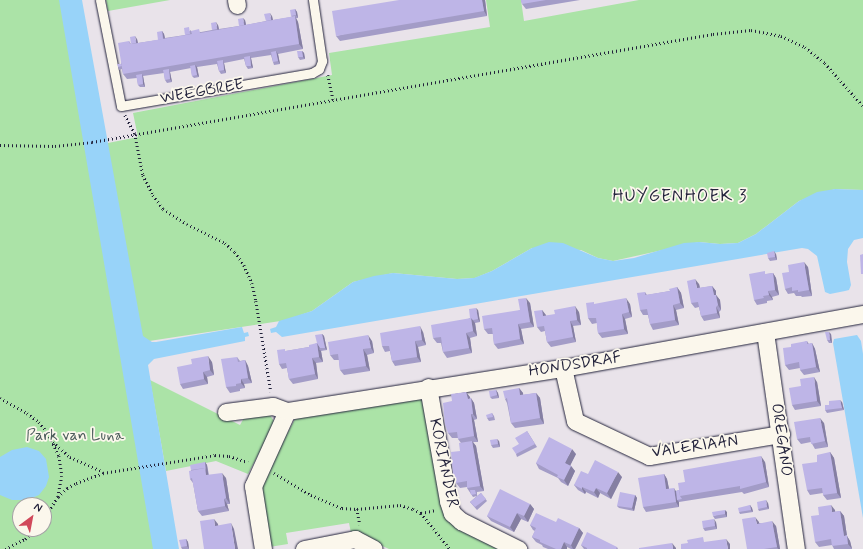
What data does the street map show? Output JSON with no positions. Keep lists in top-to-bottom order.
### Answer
{
  "streets": {
    "street": [
      "HONDSDRAF",
      "OREGANO",
      "VALERIAAN",
      "KORIANDER"
    ],
    "lane": ["WEEGBREE"]
  },
  "crossings": [
    ["HONDSDRAF", "OREGANO"],
    ["HONDSDRAF", "VALERIAAN"],
    ["HONDSDRAF", "KORIANDER"],
    ["OREGANO", "VALERIAAN"]
  ],
  "districts": ["HUYGENHOEK 3"],
  "parks": ["Park van Luna"],
  "north": "top right"
}
